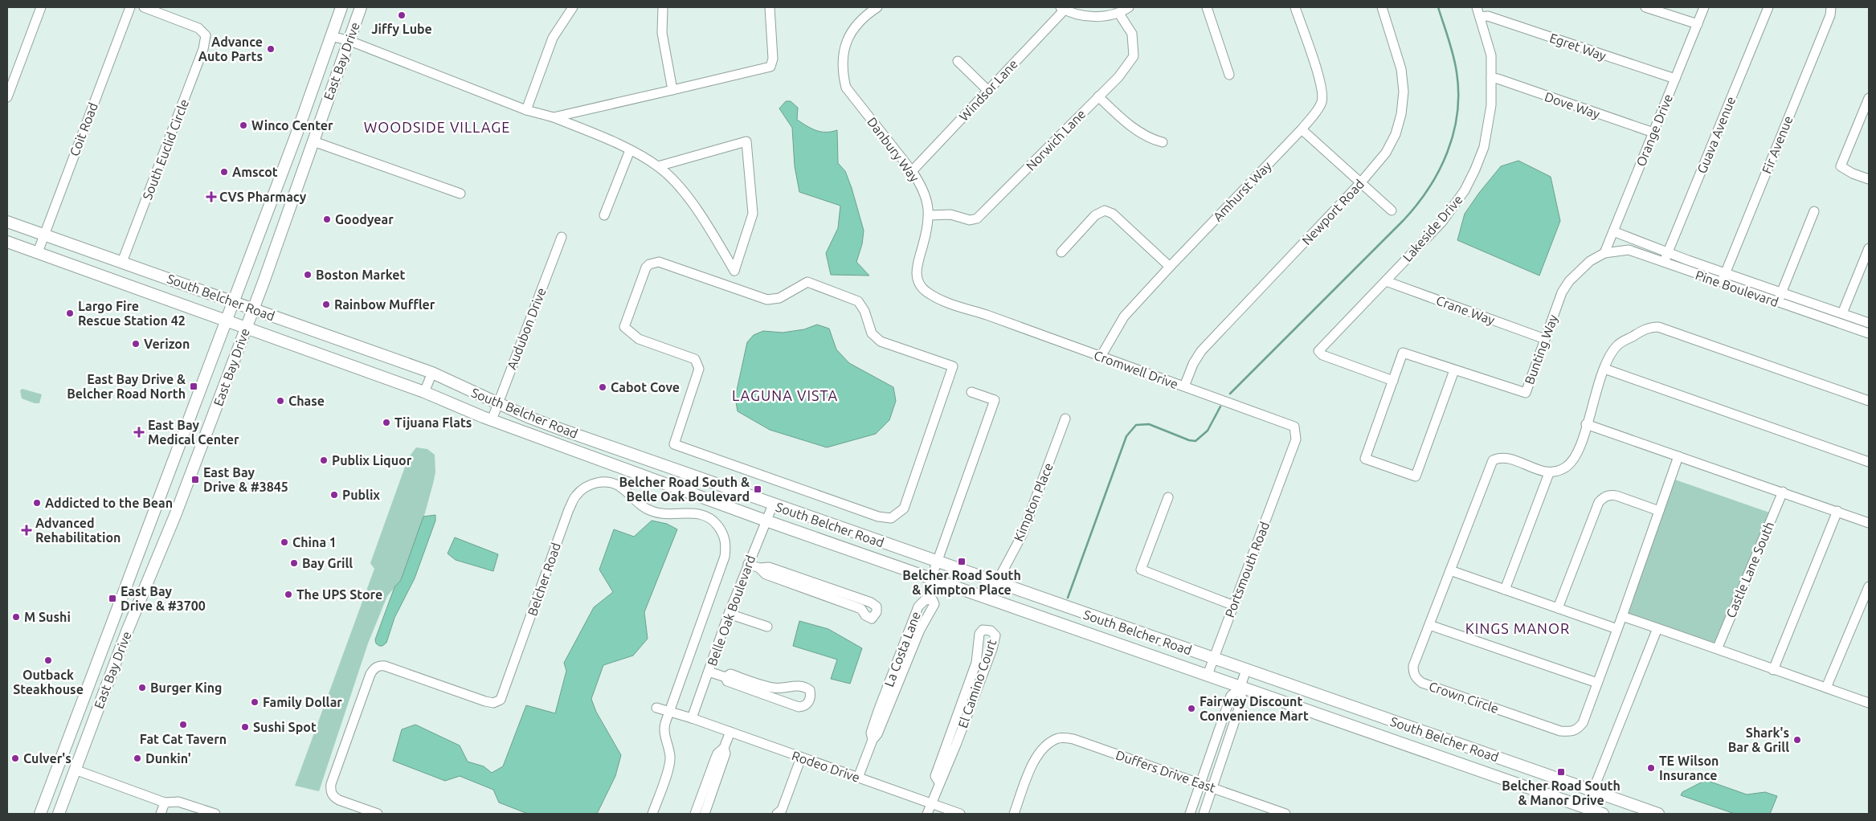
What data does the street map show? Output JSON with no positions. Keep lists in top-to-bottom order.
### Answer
{
  "streets": {
    "main road": ["East Bay Drive", "South Belcher Road"],
    "street": [
      "Egret Way",
      "Windsor Lane",
      "Dove Way",
      "Coit Road",
      "Orange Drive",
      "Guava Avenue",
      "Norwich Lane",
      "Fir Avenue",
      "South Euclid Circle",
      "Danbury Way",
      "Amhurst Way",
      "Newport Road",
      "Lakeside Drive",
      "Pine Boulevard",
      "Crane Way",
      "Audubon Drive",
      "Bunting Way",
      "Cromwell Drive",
      "Kimpton Place",
      "Portsmouth Road",
      "Castle Lane South",
      "Belcher Road",
      "Belle Oak Boulevard",
      "La Costa Lane",
      "El Camino Court",
      "Crown Circle",
      "Rodeo Drive",
      "Duffers Drive East"
    ]
  },
  "crossings": [
    ["Egret Way", "Orange Drive"],
    ["Egret Way", "Lakeside Drive"],
    ["East Bay Drive", "South Belcher Road"],
    ["Windsor Lane", "Danbury Way"],
    ["Dove Way", "Orange Drive"],
    ["Dove Way", "Lakeside Drive"],
    ["Coit Road", "South Belcher Road"],
    ["Orange Drive", "Pine Boulevard"],
    ["Orange Drive", "Bunting Way"],
    ["Guava Avenue", "Pine Boulevard"],
    ["Norwich Lane", "Danbury Way"],
    ["Fir Avenue", "Pine Boulevard"],
    ["South Euclid Circle", "South Belcher Road"],
    ["Danbury Way", "Cromwell Drive"],
    ["Amhurst Way", "Cromwell Drive"],
    ["Newport Road", "Cromwell Drive"],
    ["Lakeside Drive", "Crane Way"],
    ["Pine Boulevard", "Bunting Way"],
    ["South Belcher Road", "Audubon Drive"],
    ["South Belcher Road", "Kimpton Place"],
    ["South Belcher Road", "Portsmouth Road"],
    ["South Belcher Road", "Belle Oak Boulevard"],
    ["Crane Way", "Bunting Way"],
    ["Cromwell Drive", "Portsmouth Road"],
    ["Belle Oak Boulevard", "Rodeo Drive"],
    ["La Costa Lane", "Rodeo Drive"],
    ["El Camino Court", "Rodeo Drive"]
  ],
  "districts": ["WOODSIDE VILLAGE", "LAGUNA VISTA", "KINGS MANOR"],
  "places": {
    "other": [
      "Jiffy Lube",
      "Advance Auto Parts",
      "Winco Center",
      "Amscot",
      "Goodyear",
      "Boston Market",
      "Rainbow Muffler",
      "Largo Fire Rescue Station 42",
      "Verizon",
      "Cabot Cove",
      "Chase",
      "Tijuana Flats",
      "Publix Liquor",
      "Publix",
      "Addicted to the Bean",
      "China 1",
      "Bay Grill",
      "The UPS Store",
      "M Sushi",
      "Outback Steakhouse",
      "Burger King",
      "Family Dollar",
      "Fairway Discount Convenience Mart",
      "Fat Cat Tavern",
      "Sushi Spot",
      "Shark's Bar & Grill",
      "Culver's",
      "Dunkin'",
      "TE Wilson Insurance"
    ],
    "health": ["CVS Pharmacy", "East Bay Medical Center", "Advanced Rehabilitation"],
    "transit": [
      "East Bay Drive & Belcher Road North",
      "East Bay Drive & #3845",
      "Belcher Road South & Belle Oak Boulevard",
      "Belcher Road South & Kimpton Place",
      "East Bay Drive & #3700",
      "Belcher Road South & Manor Drive"
    ]
  }
}
